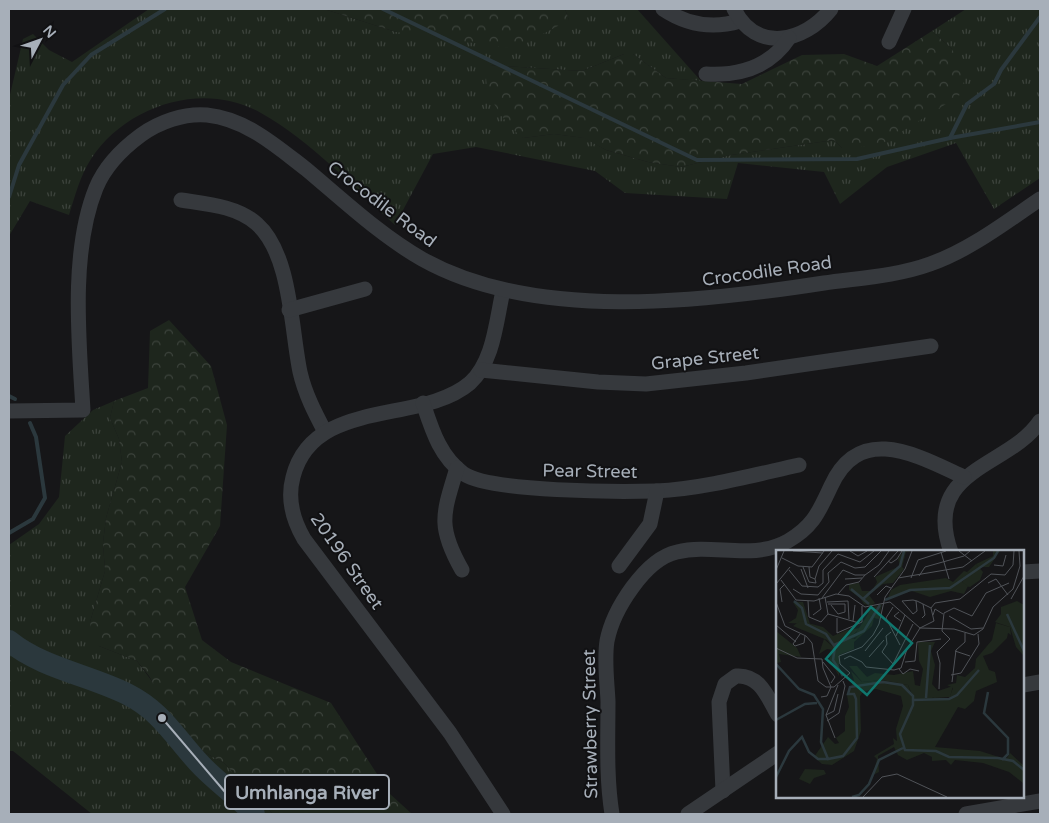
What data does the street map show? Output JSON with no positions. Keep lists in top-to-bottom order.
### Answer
{
  "streets": {
    "street": [
      "Crocodile Road",
      "Grape Street",
      "Pear Street",
      "20196 Street",
      "Strawberry Street"
    ]
  },
  "crossings": [
    ["Crocodile Road", "20196 Street"],
    ["Grape Street", "20196 Street"],
    ["Pear Street", "20196 Street"]
  ],
  "places": ["Umhlanga River"],
  "north": "top right"
}
